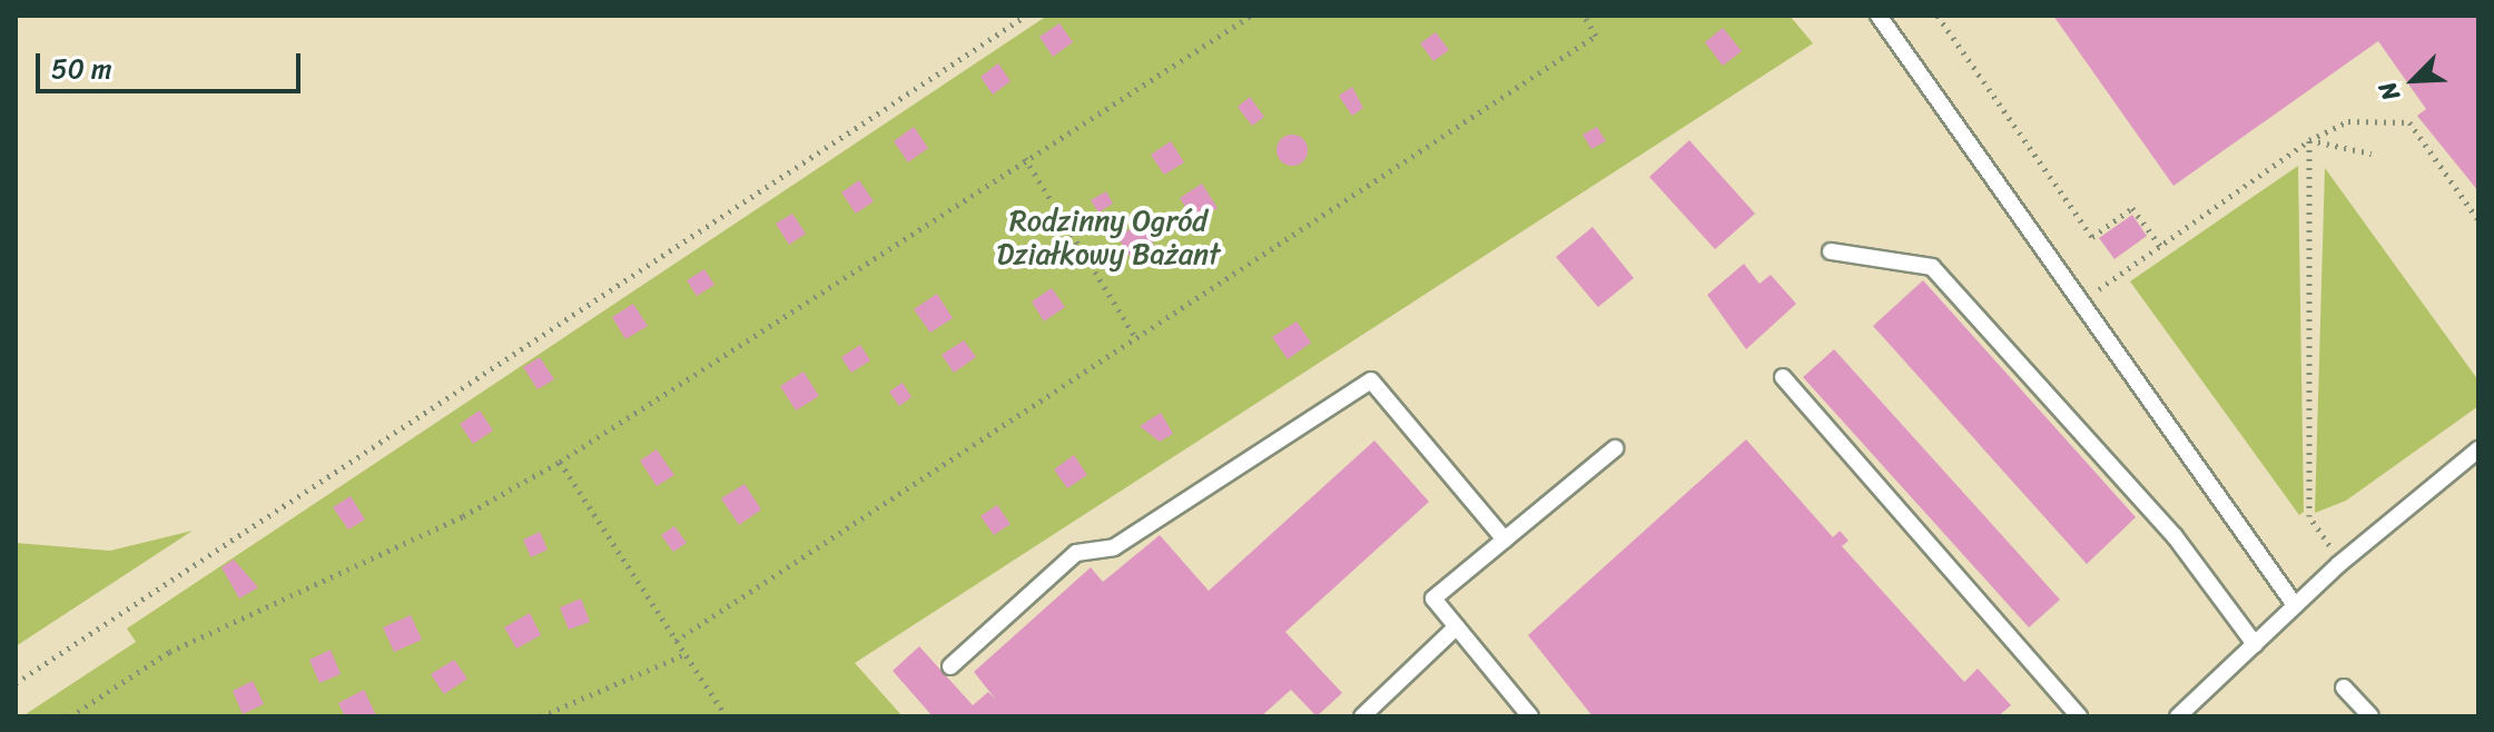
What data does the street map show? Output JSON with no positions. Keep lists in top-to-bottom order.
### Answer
{
  "parks": ["Rodzinny Ogród Działkowy Bażant"],
  "scale_bar": "50 m",
  "north": "bottom left"
}
